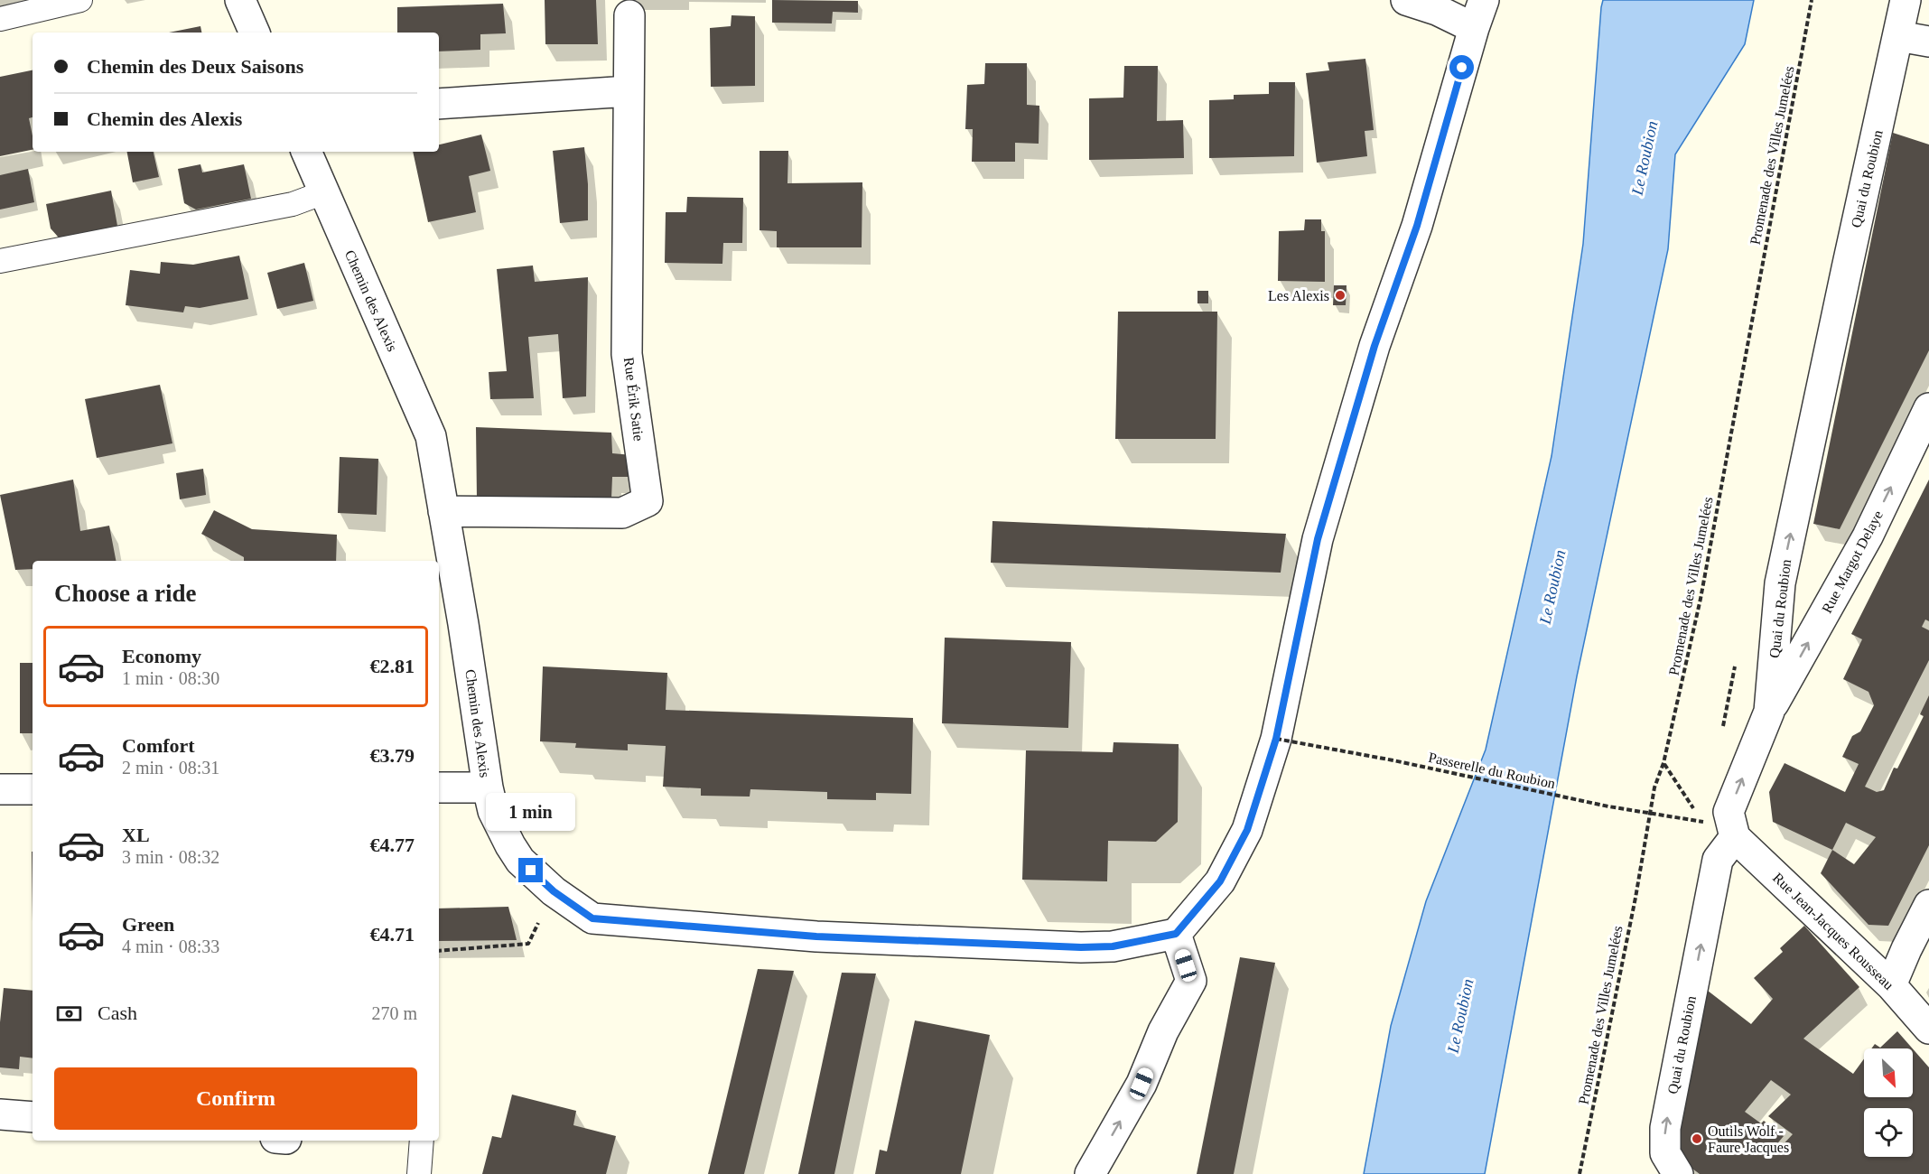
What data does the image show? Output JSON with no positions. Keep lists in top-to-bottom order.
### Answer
{
  "streets": {
    "street": [
      "Quai du Roubion",
      "Chemin des Alexis",
      "Rue Érik Satie",
      "Rue Margot Delaye",
      "Rue Jean-Jacques Rousseau"
    ],
    "path": ["Promenade des Villes Jumelées", "Passerelle du Roubion"]
  },
  "crossings": [
    ["Promenade des Villes Jumelées", "Passerelle du Roubion"],
    ["Quai du Roubion", "Rue Margot Delaye"],
    ["Quai du Roubion", "Rue Jean-Jacques Rousseau"],
    ["Chemin des Alexis", "Rue Érik Satie"]
  ],
  "one_way": ["Quai du Roubion", "Rue Margot Delaye"],
  "water": ["Le Roubion"],
  "places": ["Les Alexis", "Outils Wolf - Faure Jacques"],
  "north": "bottom right",
  "page": {
    "banner": ["Chemin des Deux Saisons", "Chemin des Alexis"],
    "heading": "Choose a ride",
    "list": [
      {
        "name": "Economy",
        "note": "1 min · 08:30",
        "value": "€2.81"
      },
      {
        "name": "Comfort",
        "note": "2 min · 08:31",
        "value": "€3.79"
      },
      {
        "name": "XL",
        "note": "3 min · 08:32",
        "value": "€4.77"
      },
      {
        "name": "Green",
        "note": "4 min · 08:33",
        "value": "€4.71"
      }
    ],
    "bubble": "1 min",
    "pay": ["Cash", "270 m"],
    "buttons": "Confirm"
  }
}
